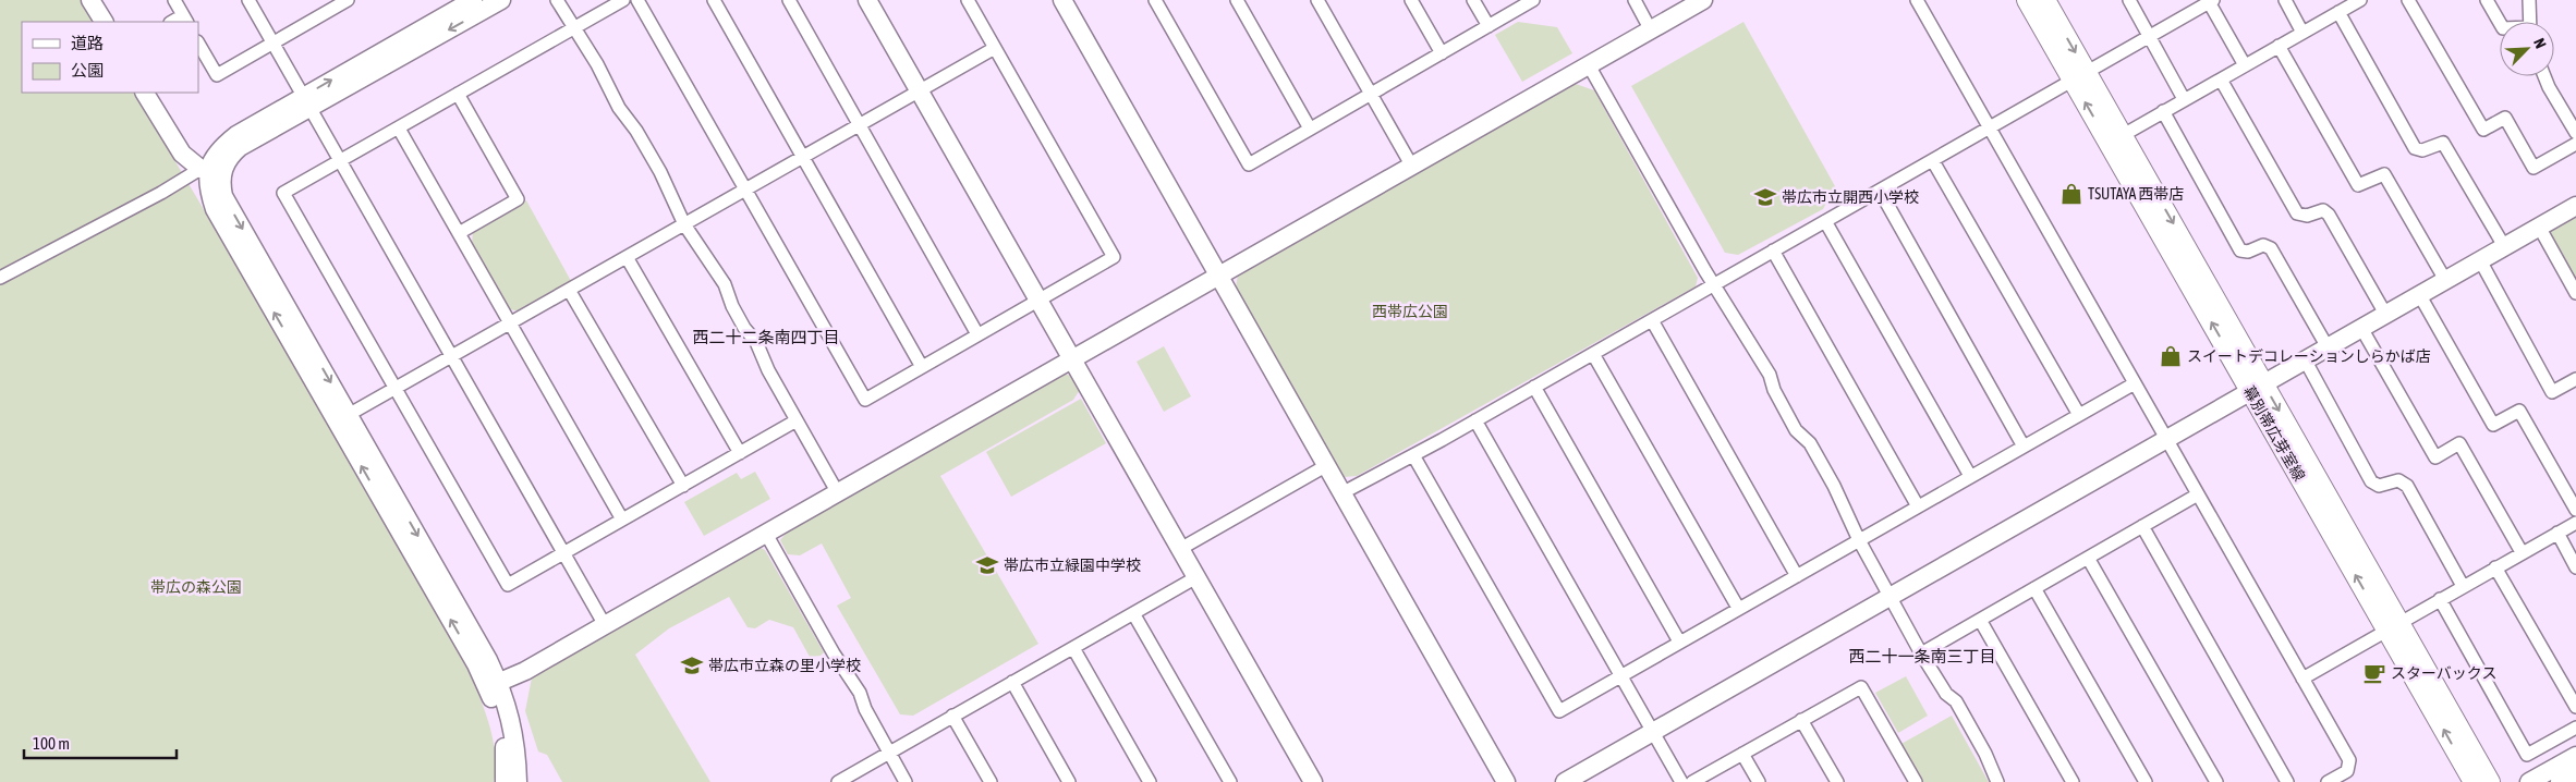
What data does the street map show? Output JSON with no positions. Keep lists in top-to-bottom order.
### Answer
{
  "streets": {
    "main road": ["幕別帯広芽室線"]
  },
  "districts": ["西二十二条南四丁目", "西二十一条南三丁目"],
  "parks": ["西帯広公園", "帯広の森公園"],
  "places": {
    "shop": ["TSUTAYA 西帯店", "スイートデコレーションしらかば店"],
    "school or university": ["帯広市立開西小学校", "帯広市立緑園中学校", "帯広市立森の里小学校"],
    "cafe": ["スターバックス"]
  },
  "legend": ["道路", "公園"],
  "scale_bar": "100 m",
  "north": "top right"
}
